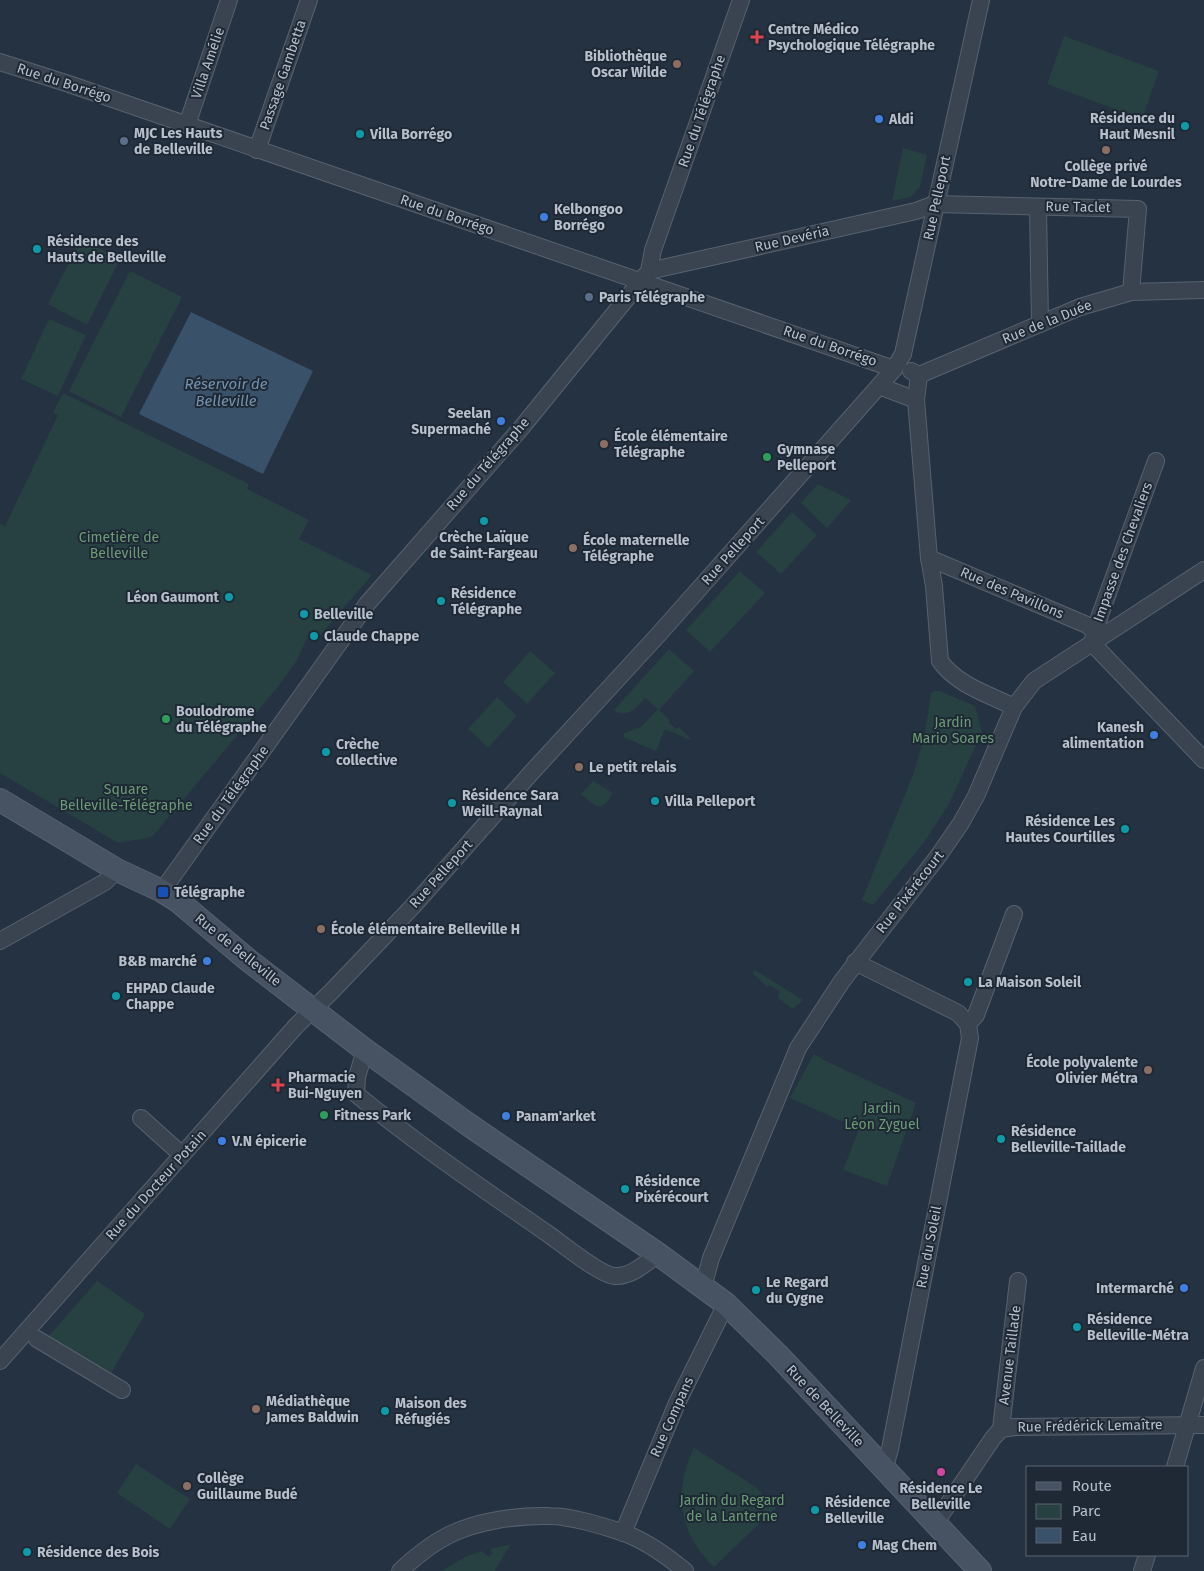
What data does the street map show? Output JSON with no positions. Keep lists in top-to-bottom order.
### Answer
{
  "streets": {
    "main road": ["Rue de Belleville"],
    "street": [
      "Villa Amélie",
      "Passage Gambetta",
      "Rue du Borrégo",
      "Rue du Télégraphe",
      "Rue Pelleport",
      "Rue Taclet",
      "Rue Devéria",
      "Rue de la Duée",
      "Impasse des Chevaliers",
      "Rue des Pavillons",
      "Rue Pixérécourt",
      "Rue du Docteur Potain",
      "Rue du Soleil",
      "Avenue Taillade",
      "Rue Compans",
      "Rue Frédérick Lemaître"
    ]
  },
  "crossings": [
    ["Villa Amélie", "Rue du Borrégo"],
    ["Passage Gambetta", "Rue du Borrégo"],
    ["Rue du Borrégo", "Rue du Télégraphe"],
    ["Rue du Borrégo", "Rue Pelleport"],
    ["Rue du Borrégo", "Rue Devéria"],
    ["Rue du Télégraphe", "Rue Devéria"],
    ["Rue du Télégraphe", "Rue de Belleville"],
    ["Rue Pelleport", "Rue Taclet"],
    ["Rue Pelleport", "Rue Devéria"],
    ["Rue Pelleport", "Rue de Belleville"],
    ["Rue Pelleport", "Rue du Docteur Potain"],
    ["Rue Taclet", "Rue Devéria"],
    ["Rue Taclet", "Rue de la Duée"],
    ["Impasse des Chevaliers", "Rue des Pavillons"],
    ["Impasse des Chevaliers", "Rue Pixérécourt"],
    ["Rue des Pavillons", "Rue Pixérécourt"],
    ["Rue Pixérécourt", "Rue de Belleville"],
    ["Rue de Belleville", "Rue du Docteur Potain"],
    ["Rue de Belleville", "Rue du Soleil"],
    ["Rue de Belleville", "Rue Compans"],
    ["Rue de Belleville", "Rue Frédérick Lemaître"],
    ["Avenue Taillade", "Rue Frédérick Lemaître"]
  ],
  "water": ["Réservoir de Belleville"],
  "parks": [
    "Cimetière de Belleville",
    "Jardin Mario Soares",
    "Square Belleville-Télégraphe",
    "Jardin Léon Zyguel",
    "Jardin du Regard de la Lanterne"
  ],
  "places": {
    "health": ["Centre Médico Psychologique Télégraphe", "Pharmacie Bui-Nguyen"],
    "other": [
      "Bibliothèque Oscar Wilde",
      "Aldi",
      "Résidence du Haut Mesnil",
      "Villa Borrégo",
      "MJC Les Hauts de Belleville",
      "Collège privé Notre-Dame de Lourdes",
      "Kelbongoo Borrégo",
      "Résidence des Hauts de Belleville",
      "Paris Télégraphe",
      "Seelan Supermaché",
      "École élémentaire Télégraphe",
      "Gymnase Pelleport",
      "Crèche Laïque de Saint-Fargeau",
      "École maternelle Télégraphe",
      "Léon Gaumont",
      "Résidence Télégraphe",
      "Belleville",
      "Claude Chappe",
      "Boulodrome du Télégraphe",
      "Kanesh alimentation",
      "Crèche collective",
      "Le petit relais",
      "Villa Pelleport",
      "Résidence Sara Weill-Raynal",
      "Résidence Les Hautes Courtilles",
      "École élémentaire Belleville H",
      "B&B marché",
      "La Maison Soleil",
      "EHPAD Claude Chappe",
      "École polyvalente Olivier Métra",
      "Fitness Park",
      "Panam'arket",
      "Résidence Belleville-Taillade",
      "V.N épicerie",
      "Résidence Pixérécourt",
      "Intermarché",
      "Le Regard du Cygne",
      "Résidence Belleville-Métra",
      "Médiathèque James Baldwin",
      "Maison des Réfugiés",
      "Résidence Le Belleville",
      "Collège Guillaume Budé",
      "Résidence Belleville",
      "Mag Chem",
      "Résidence des Bois"
    ],
    "transit": ["Télégraphe"]
  },
  "legend": ["Route", "Parc", "Eau"]
}
